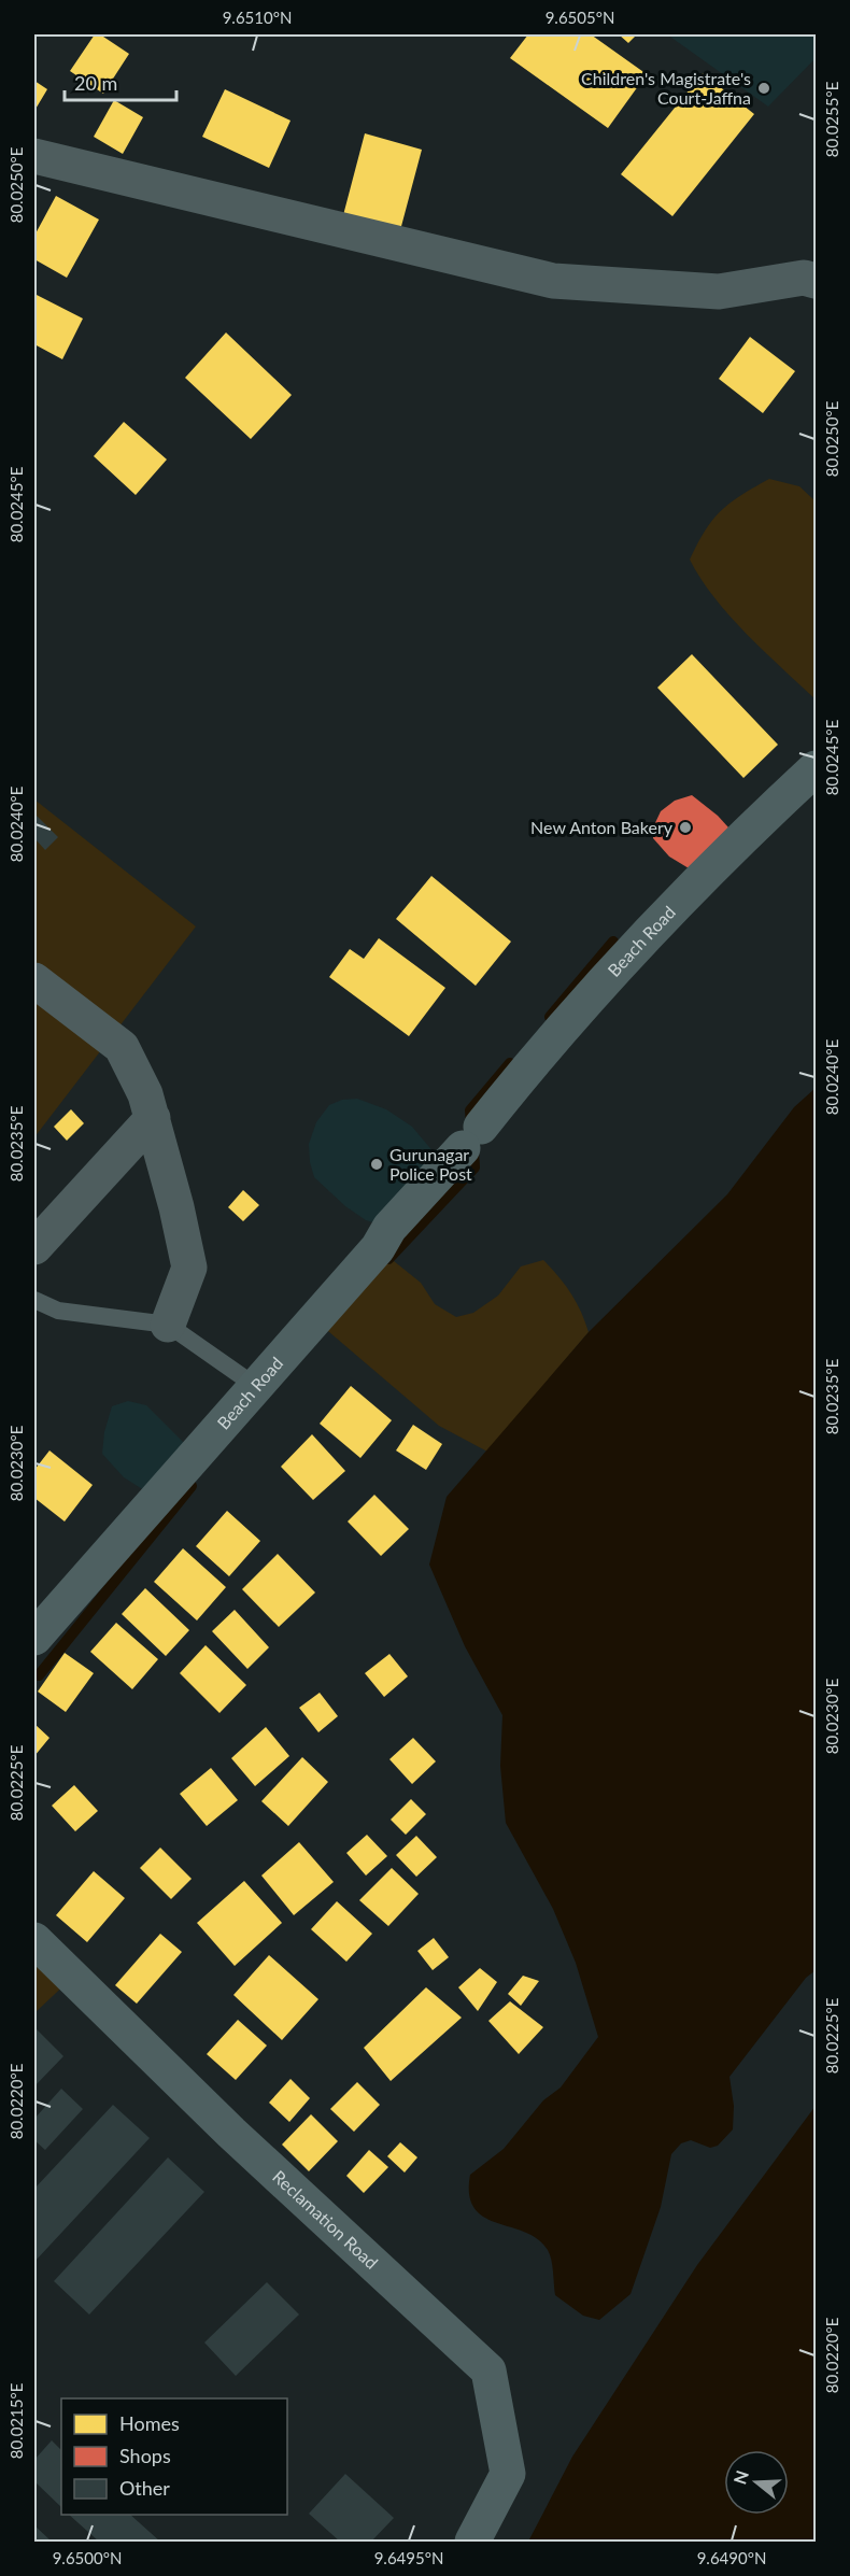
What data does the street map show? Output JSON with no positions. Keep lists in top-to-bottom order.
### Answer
{
  "streets": {
    "main road": ["Beach Road", "Reclamation Road"]
  },
  "places": ["Children's Magistrate's Court-Jaffna", "New Anton Bakery", "Gurunagar Police Post"],
  "legend": ["Homes", "Shops", "Other"],
  "scale_bar": "20 m",
  "north": "left",
  "coordinates": [
    "9.6510°N",
    "9.6505°N",
    "80.0255°E",
    "80.0250°E",
    "80.0245°E",
    "80.0240°E",
    "80.0235°E",
    "80.0230°E",
    "80.0225°E",
    "80.0220°E",
    "80.0215°E",
    "9.6500°N",
    "9.6495°N",
    "9.6490°N"
  ]
}
